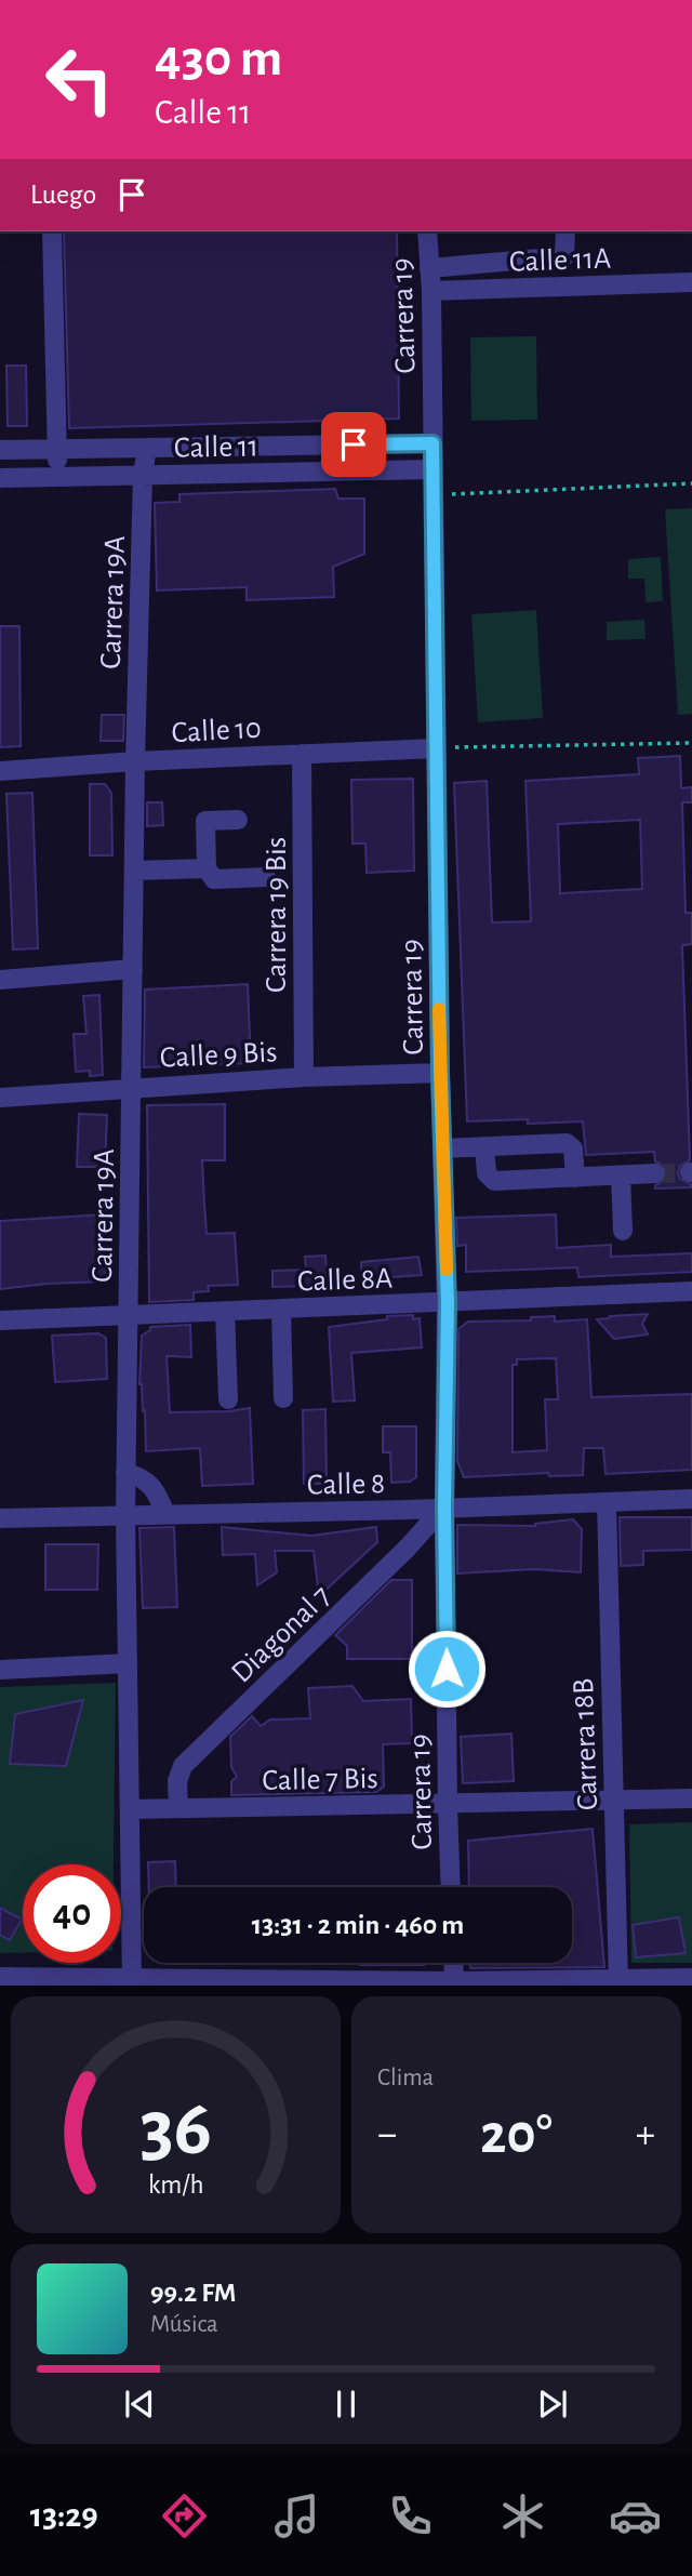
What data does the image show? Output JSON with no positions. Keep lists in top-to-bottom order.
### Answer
{
  "streets": {
    "street": [
      "Calle 11A",
      "Carrera 19",
      "Calle 11",
      "Carrera 19A",
      "Calle 10",
      "Carrera 19 Bis",
      "Calle 9 Bis",
      "Calle 8A",
      "Calle 8",
      "Diagonal 7",
      "Carrera 18B",
      "Calle 7 Bis"
    ]
  },
  "crossings": [
    ["Calle 11A", "Carrera 19"],
    ["Carrera 19", "Calle 11"],
    ["Carrera 19", "Calle 10"],
    ["Carrera 19", "Calle 9 Bis"],
    ["Carrera 19", "Calle 8A"],
    ["Carrera 19", "Calle 8"],
    ["Carrera 19", "Diagonal 7"],
    ["Carrera 19", "Calle 7 Bis"],
    ["Calle 11", "Carrera 19A"],
    ["Carrera 19A", "Calle 10"],
    ["Carrera 19A", "Calle 9 Bis"],
    ["Carrera 19A", "Calle 8A"],
    ["Carrera 19A", "Calle 8"],
    ["Carrera 19A", "Calle 7 Bis"],
    ["Calle 10", "Carrera 19 Bis"],
    ["Carrera 19 Bis", "Calle 9 Bis"],
    ["Calle 8", "Diagonal 7"],
    ["Calle 8", "Carrera 18B"],
    ["Diagonal 7", "Calle 7 Bis"],
    ["Carrera 18B", "Calle 7 Bis"]
  ],
  "page": {
    "turn": ["430 m", "Calle 11"],
    "then": "Luego",
    "limit": "40",
    "trip": "13:31 · 2 min · 460 m",
    "tile": "Clima",
    "heat": ["−", "20°", "+"],
    "song": ["99.2 FM", "Música"],
    "tabs": "13:29",
    "gauge": ["36", "km/h"]
  }
}
